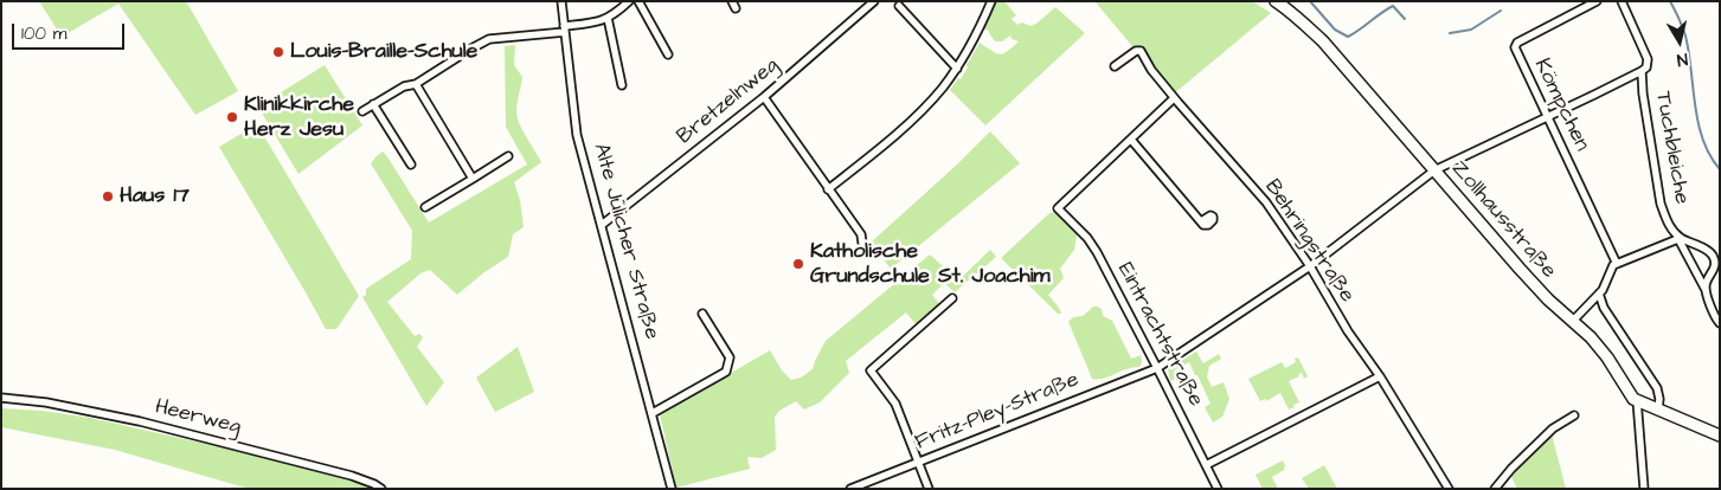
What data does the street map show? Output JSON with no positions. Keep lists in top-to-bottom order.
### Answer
{
  "streets": {
    "street": [
      "Bretzelnweg",
      "Kömpchen",
      "Tuchbleiche",
      "Zollhausstraße",
      "Alte Jülicher Straße",
      "Behringstraße",
      "Eintrachtstraße",
      "Fritz-Pley-Straße",
      "Heerweg"
    ]
  },
  "crossings": [
    ["Bretzelnweg", "Alte Jülicher Straße"],
    ["Kömpchen", "Fritz-Pley-Straße"],
    ["Tuchbleiche", "Fritz-Pley-Straße"],
    ["Zollhausstraße", "Fritz-Pley-Straße"],
    ["Behringstraße", "Fritz-Pley-Straße"],
    ["Eintrachtstraße", "Fritz-Pley-Straße"]
  ],
  "places": [
    "Louis-Braille-Schule",
    "Klinikkirche Herz Jesu",
    "Haus 17",
    "Katholische Grundschule St. Joachim"
  ],
  "scale_bar": "100 m",
  "north": "bottom"
}
